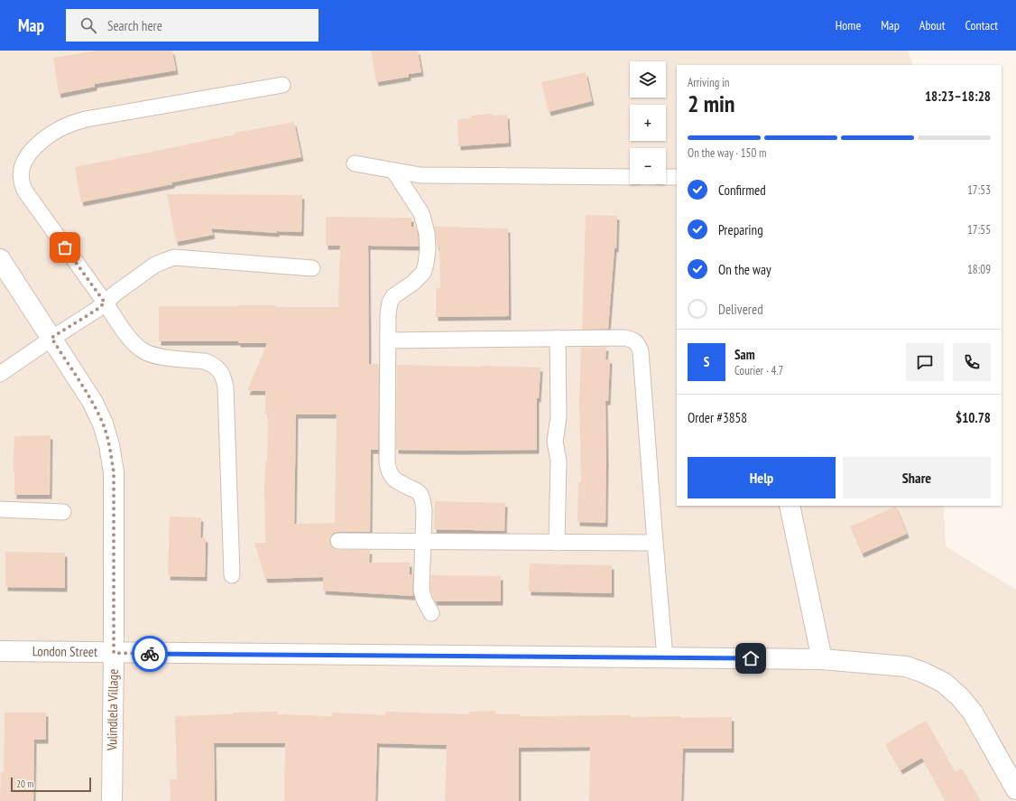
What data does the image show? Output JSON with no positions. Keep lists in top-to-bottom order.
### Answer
{
  "streets": {
    "street": ["London Street", "Vulindlela Village"]
  },
  "crossings": [
    ["London Street", "Vulindlela Village"]
  ],
  "scale_bar": "20 m",
  "page": {
    "header": "Map",
    "search": "Search here",
    "nav": [
      "Home",
      "Map",
      "About",
      "Contact"
    ],
    "map_buttons": ["+", "−"],
    "heading": ["2 min", "Arriving in", "18:23–18:28"],
    "panel": [
      "Sam",
      "Courier · 4.7",
      "Order #3858",
      "$10.78"
    ],
    "bar": "On the way · 150 m",
    "list": [
      ["Confirmed", "17:53"],
      ["Preparing", "17:55"],
      ["On the way", "18:09"],
      "Delivered"
    ],
    "round": "S",
    "buttons": ["Help", "Share"],
    "scale": "20 m"
  }
}
